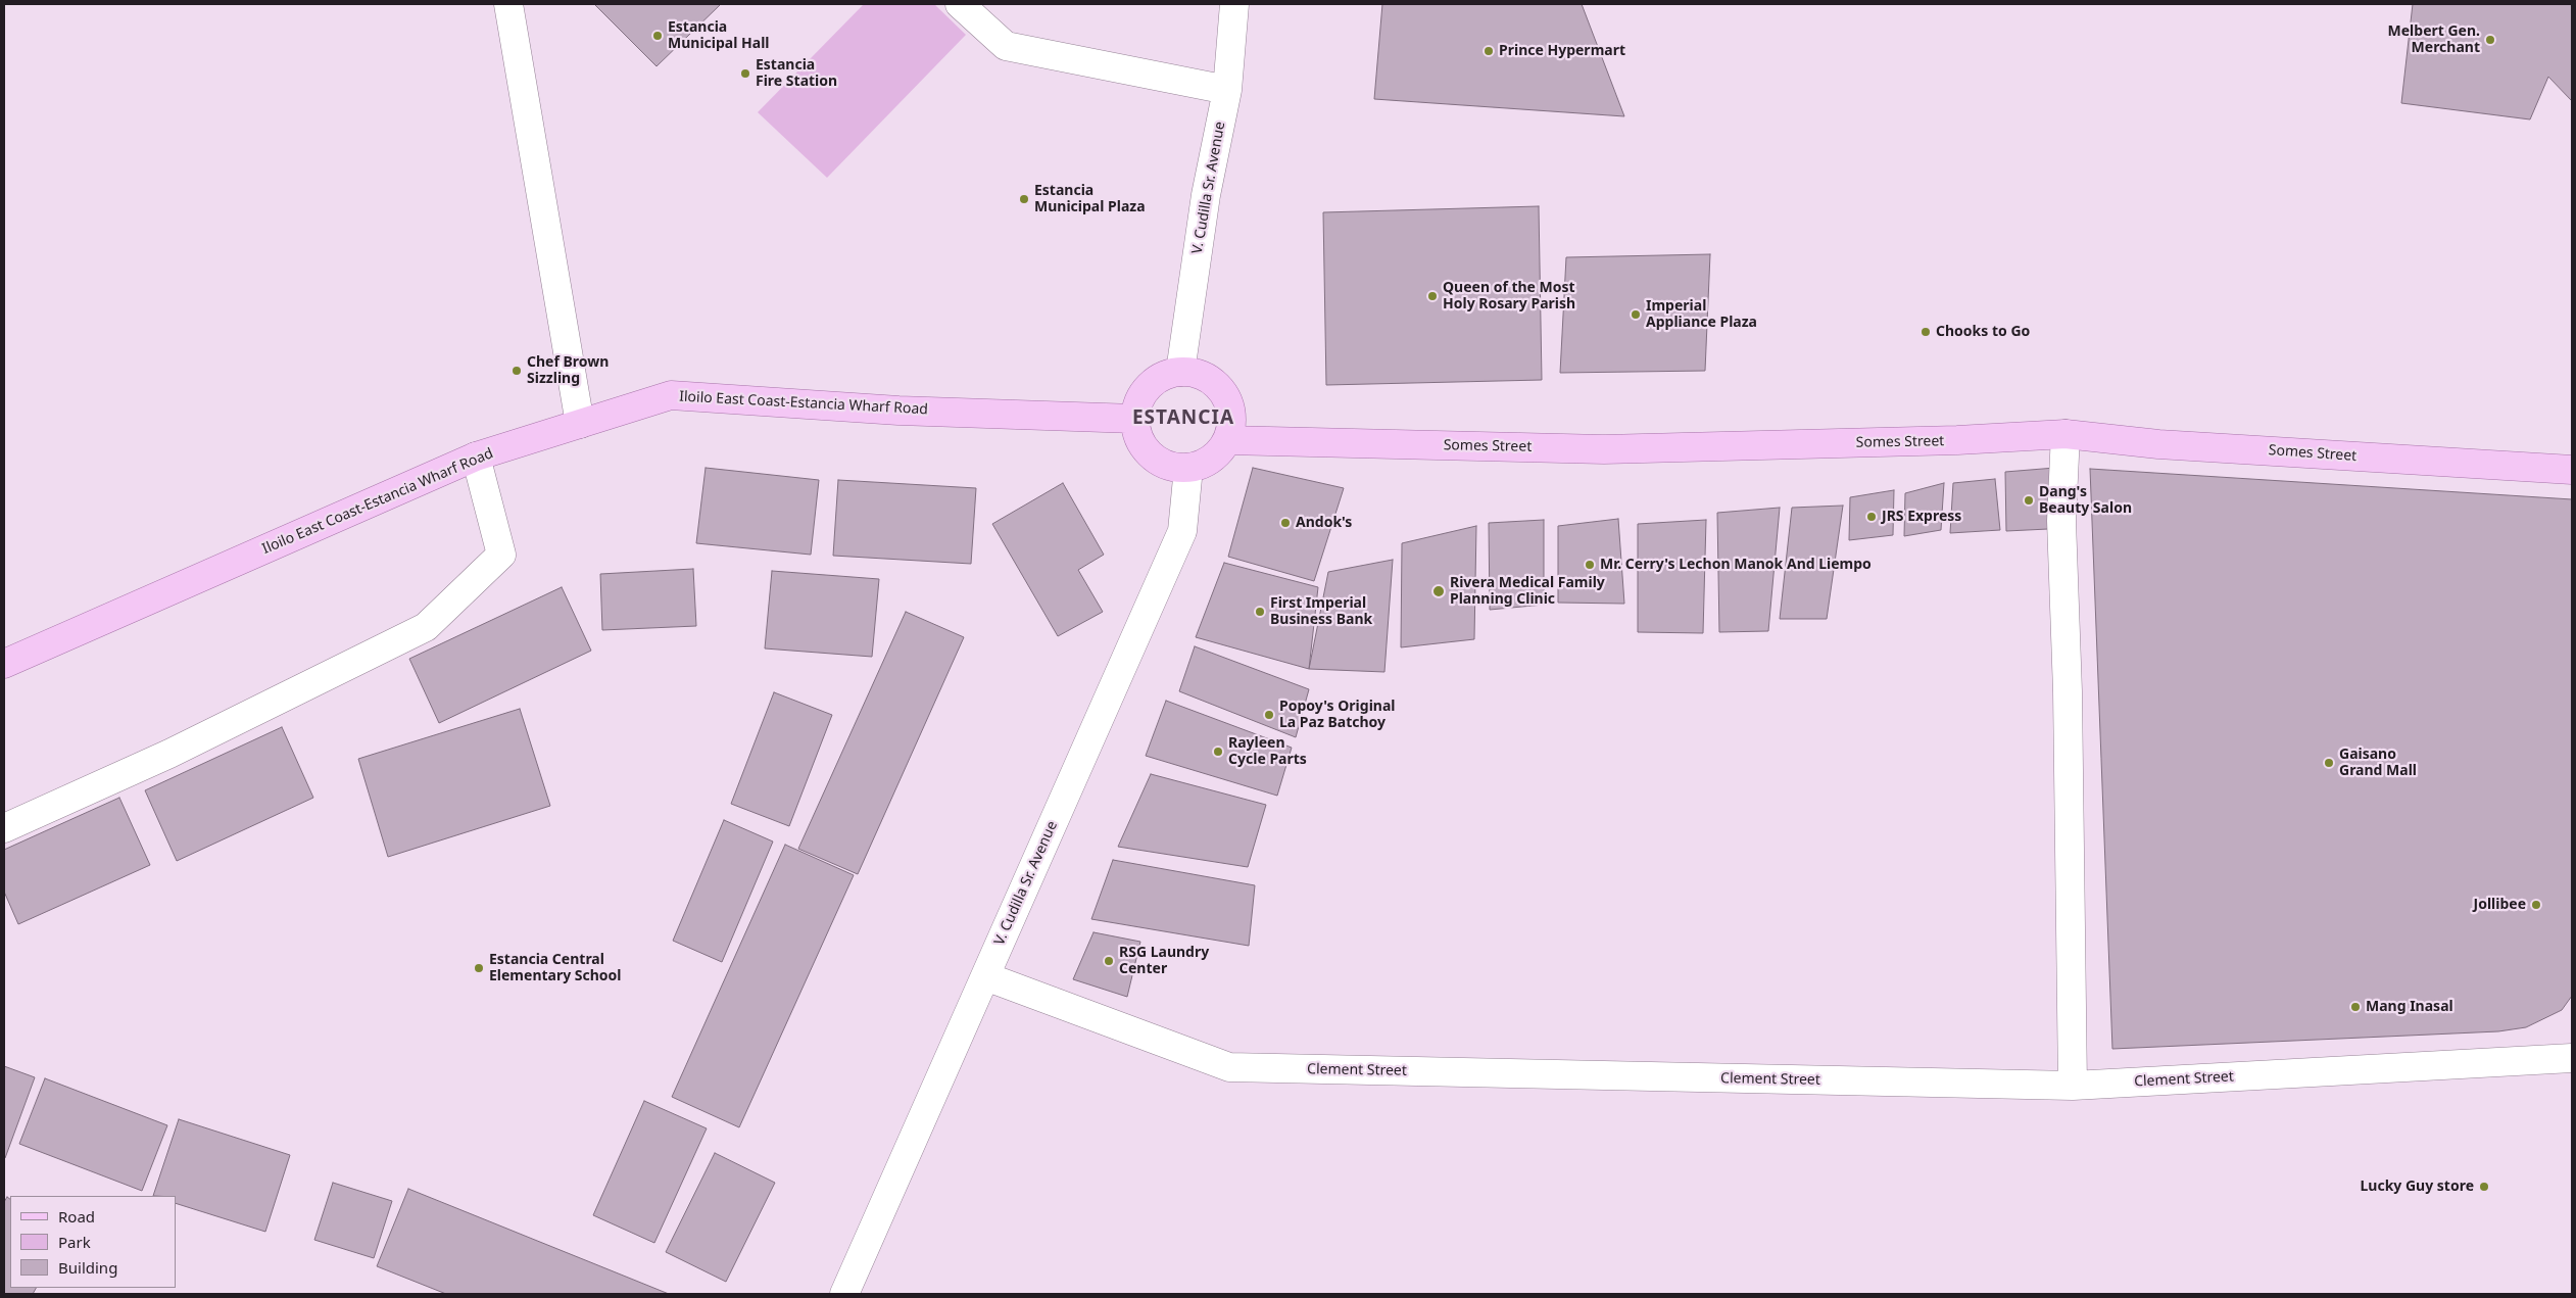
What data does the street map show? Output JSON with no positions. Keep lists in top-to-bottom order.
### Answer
{
  "streets": {
    "main road": ["Iloilo East Coast-Estancia Wharf Road", "Somes Street"],
    "street": ["V. Cudilla Sr. Avenue", "Clement Street"]
  },
  "crossings": [
    ["V. Cudilla Sr. Avenue", "Iloilo East Coast-Estancia Wharf Road"],
    ["V. Cudilla Sr. Avenue", "Somes Street"],
    ["V. Cudilla Sr. Avenue", "Clement Street"],
    ["Iloilo East Coast-Estancia Wharf Road", "Somes Street"]
  ],
  "districts": ["ESTANCIA"],
  "places": [
    "Estancia Municipal Hall",
    "Melbert Gen. Merchant",
    "Prince Hypermart",
    "Estancia Fire Station",
    "Estancia Municipal Plaza",
    "Queen of the Most Holy Rosary Parish",
    "Imperial Appliance Plaza",
    "Chooks to Go",
    "Chef Brown Sizzling",
    "Dang's Beauty Salon",
    "JRS Express",
    "Andok's",
    "Mr. Cerry's Lechon Manok And Liempo",
    "Rivera Medical Family Planning Clinic",
    "First Imperial Business Bank",
    "Popoy's Original La Paz Batchoy",
    "Rayleen Cycle Parts",
    "Gaisano Grand Mall",
    "Jollibee",
    "RSG Laundry Center",
    "Estancia Central Elementary School",
    "Mang Inasal",
    "Lucky Guy store"
  ],
  "legend": ["Road", "Park", "Building"]
}
